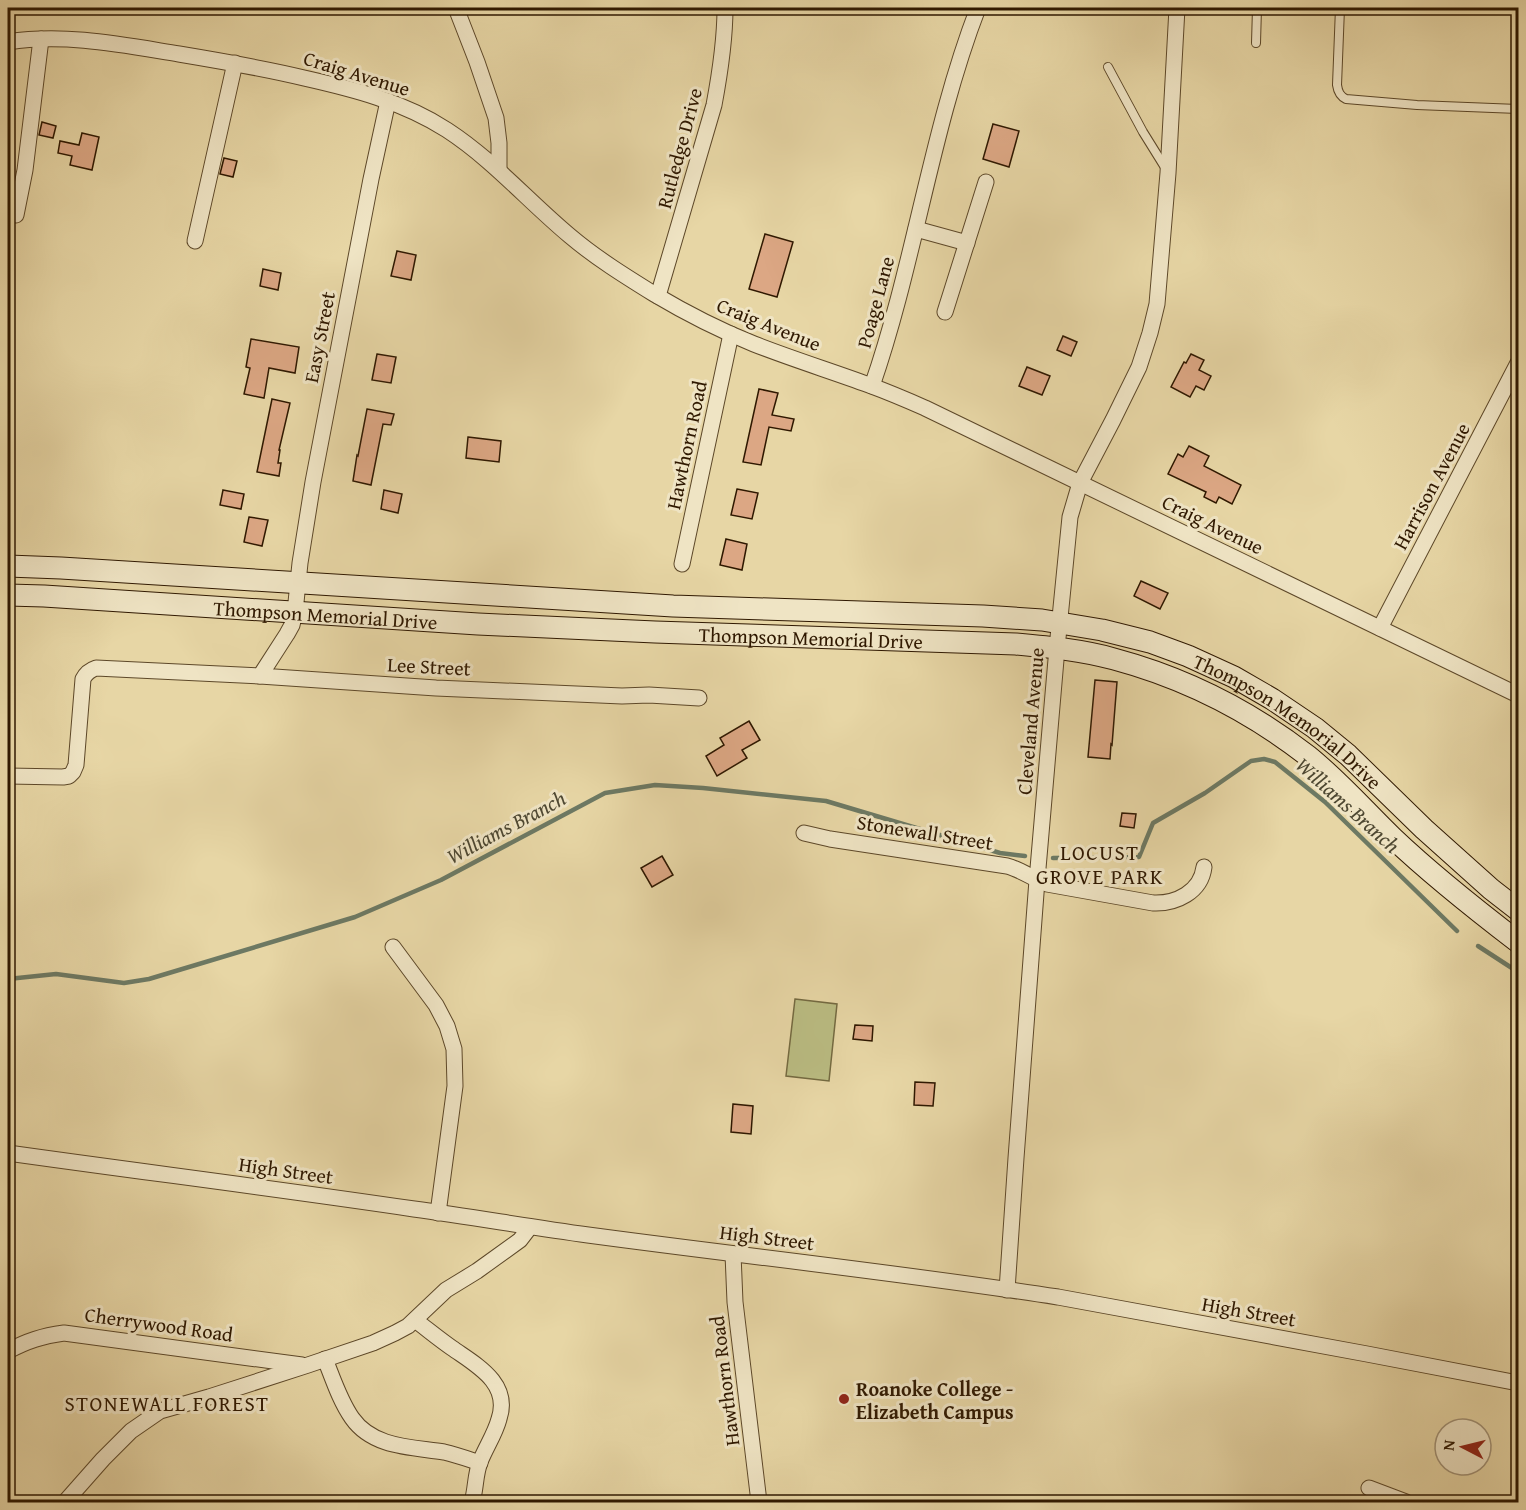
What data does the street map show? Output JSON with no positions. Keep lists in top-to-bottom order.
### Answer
{
  "streets": {
    "main road": ["Thompson Memorial Drive"],
    "street": [
      "Craig Avenue",
      "Rutledge Drive",
      "Poage Lane",
      "Easy Street",
      "Hawthorn Road",
      "Harrison Avenue",
      "Lee Street",
      "Cleveland Avenue",
      "Stonewall Street",
      "High Street",
      "Cherrywood Road"
    ]
  },
  "crossings": [
    ["Craig Avenue", "Rutledge Drive"],
    ["Craig Avenue", "Poage Lane"],
    ["Craig Avenue", "Easy Street"],
    ["Craig Avenue", "Hawthorn Road"],
    ["Craig Avenue", "Harrison Avenue"],
    ["Craig Avenue", "Cleveland Avenue"],
    ["Easy Street", "Thompson Memorial Drive"],
    ["Hawthorn Road", "High Street"],
    ["Thompson Memorial Drive", "Cleveland Avenue"],
    ["Cleveland Avenue", "Stonewall Street"],
    ["Cleveland Avenue", "High Street"],
    ["High Street", "Cherrywood Road"]
  ],
  "districts": ["LOCUST GROVE PARK", "STONEWALL FOREST"],
  "water": ["Williams Branch"],
  "places": ["Roanoke College - Elizabeth Campus"],
  "north": "left"
}
